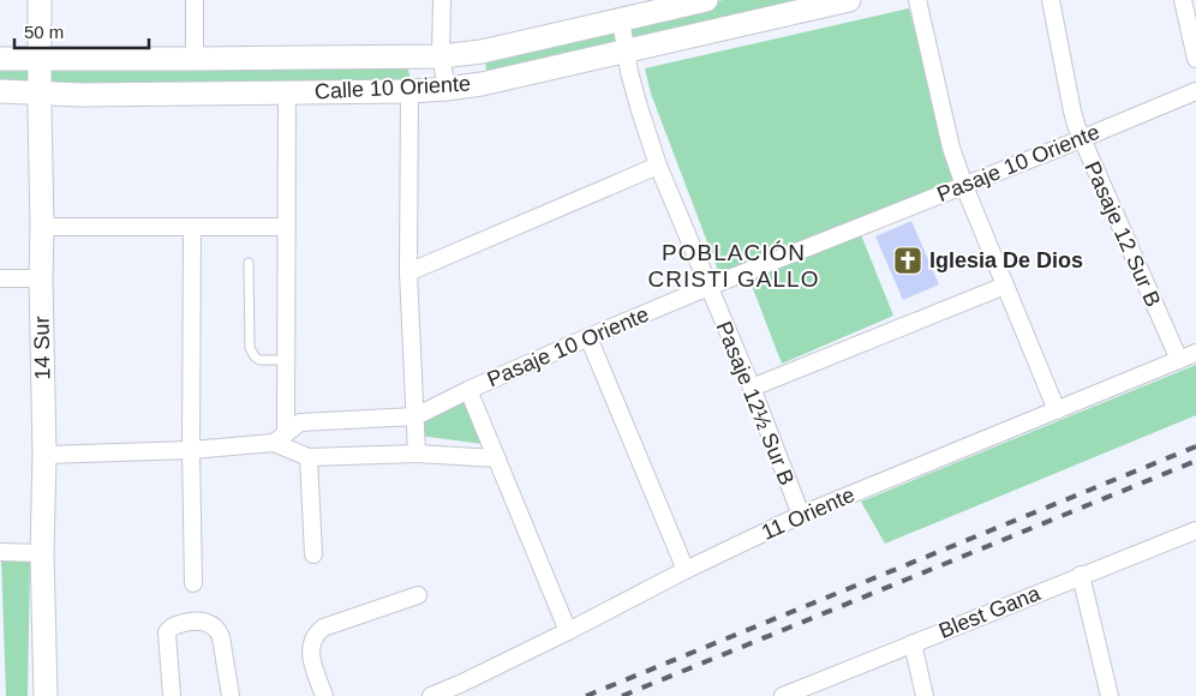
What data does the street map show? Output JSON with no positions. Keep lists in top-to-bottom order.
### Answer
{
  "streets": {
    "main road": ["Calle 10 Oriente", "14 Sur"],
    "street": [
      "Pasaje 10 Oriente",
      "Pasaje 12 Sur B",
      "Pasaje 12½ Sur B",
      "11 Oriente",
      "Blest Gana"
    ]
  },
  "crossings": [
    ["Calle 10 Oriente", "14 Sur"],
    ["Calle 10 Oriente", "Pasaje 12½ Sur B"],
    ["Pasaje 10 Oriente", "Pasaje 12 Sur B"],
    ["Pasaje 10 Oriente", "14 Sur"],
    ["Pasaje 10 Oriente", "Pasaje 12½ Sur B"],
    ["Pasaje 12 Sur B", "11 Oriente"],
    ["Pasaje 12½ Sur B", "11 Oriente"]
  ],
  "districts": ["POBLACIÓN CRISTI GALLO"],
  "places": {
    "church": ["Iglesia De Dios"]
  },
  "scale_bar": "50 m"
}
